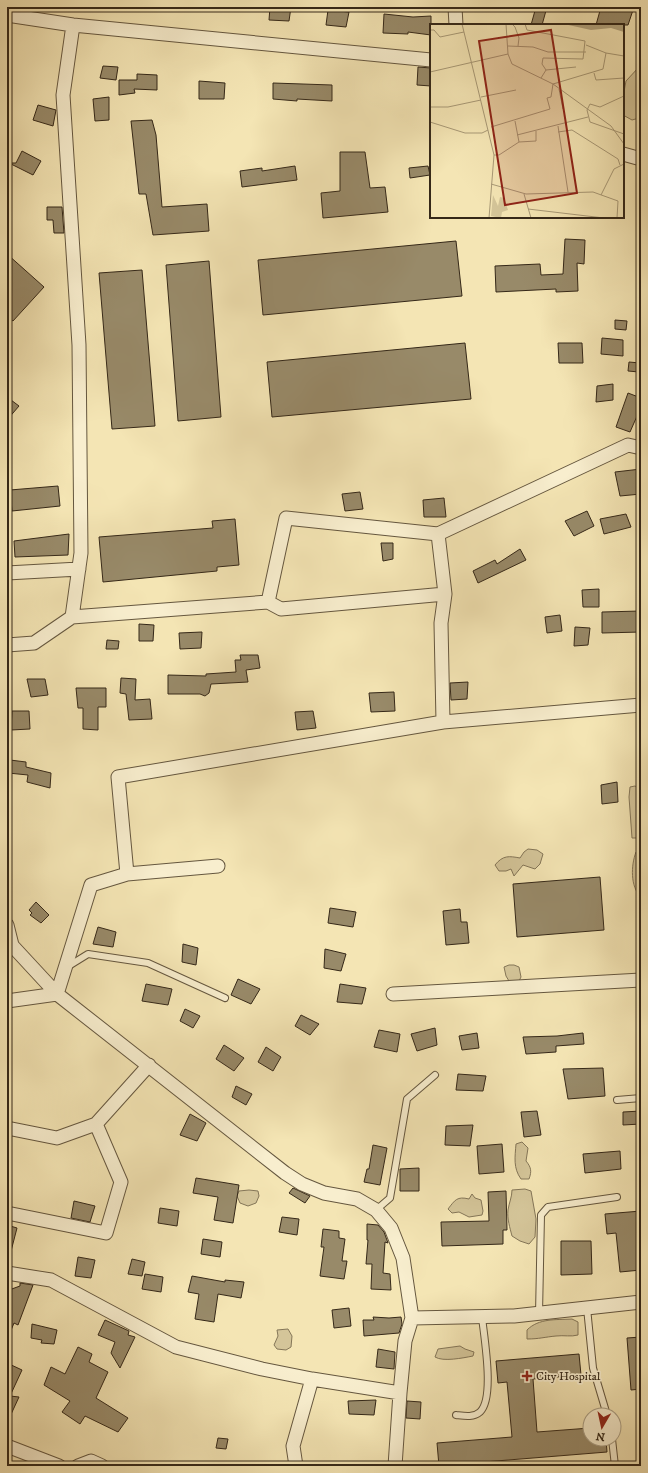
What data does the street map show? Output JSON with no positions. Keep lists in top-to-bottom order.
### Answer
{
  "places": {
    "health": ["City Hospital"]
  },
  "north": "bottom"
}
